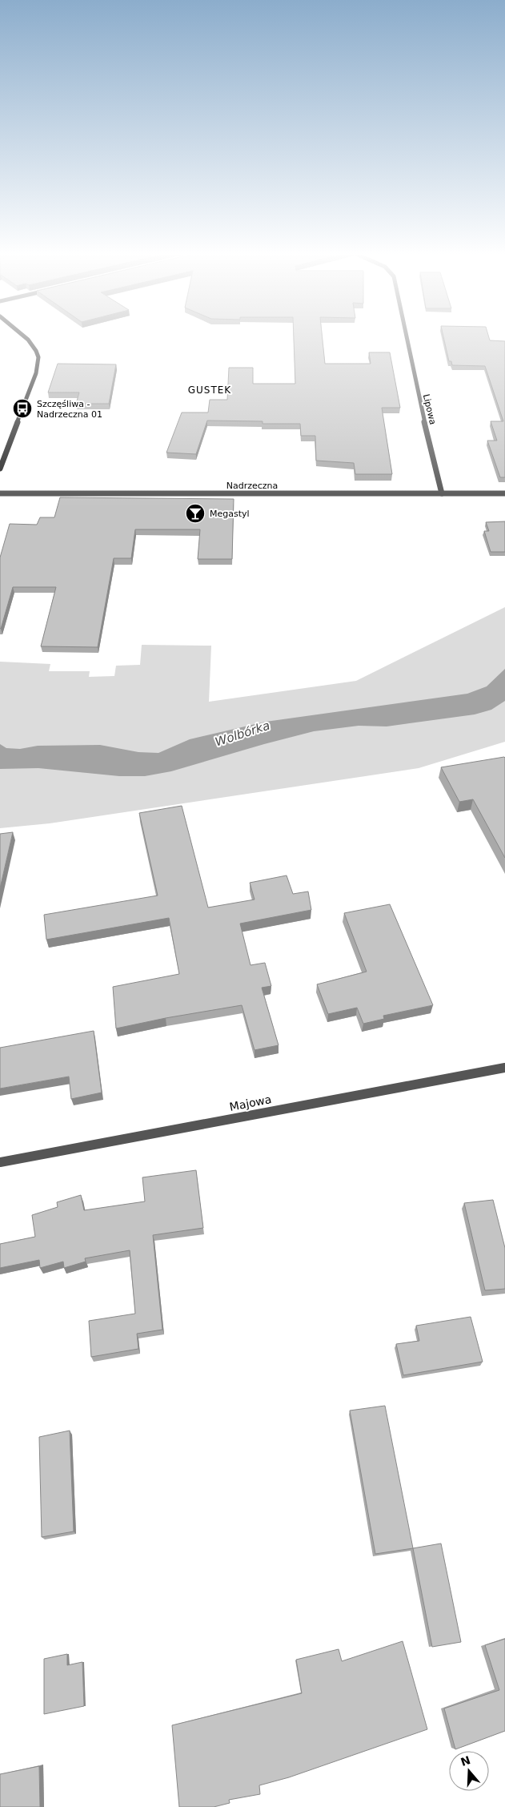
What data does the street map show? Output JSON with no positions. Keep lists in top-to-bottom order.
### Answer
{
  "streets": {
    "street": ["Lipowa", "Nadrzeczna", "Majowa"]
  },
  "crossings": [
    ["Lipowa", "Nadrzeczna"]
  ],
  "districts": ["GUSTEK"],
  "water": ["Wolbórka"],
  "places": {
    "bus stop": ["Szczęśliwa - Nadrzeczna 01"],
    "bar": ["Megastyl"]
  },
  "north": "top"
}
